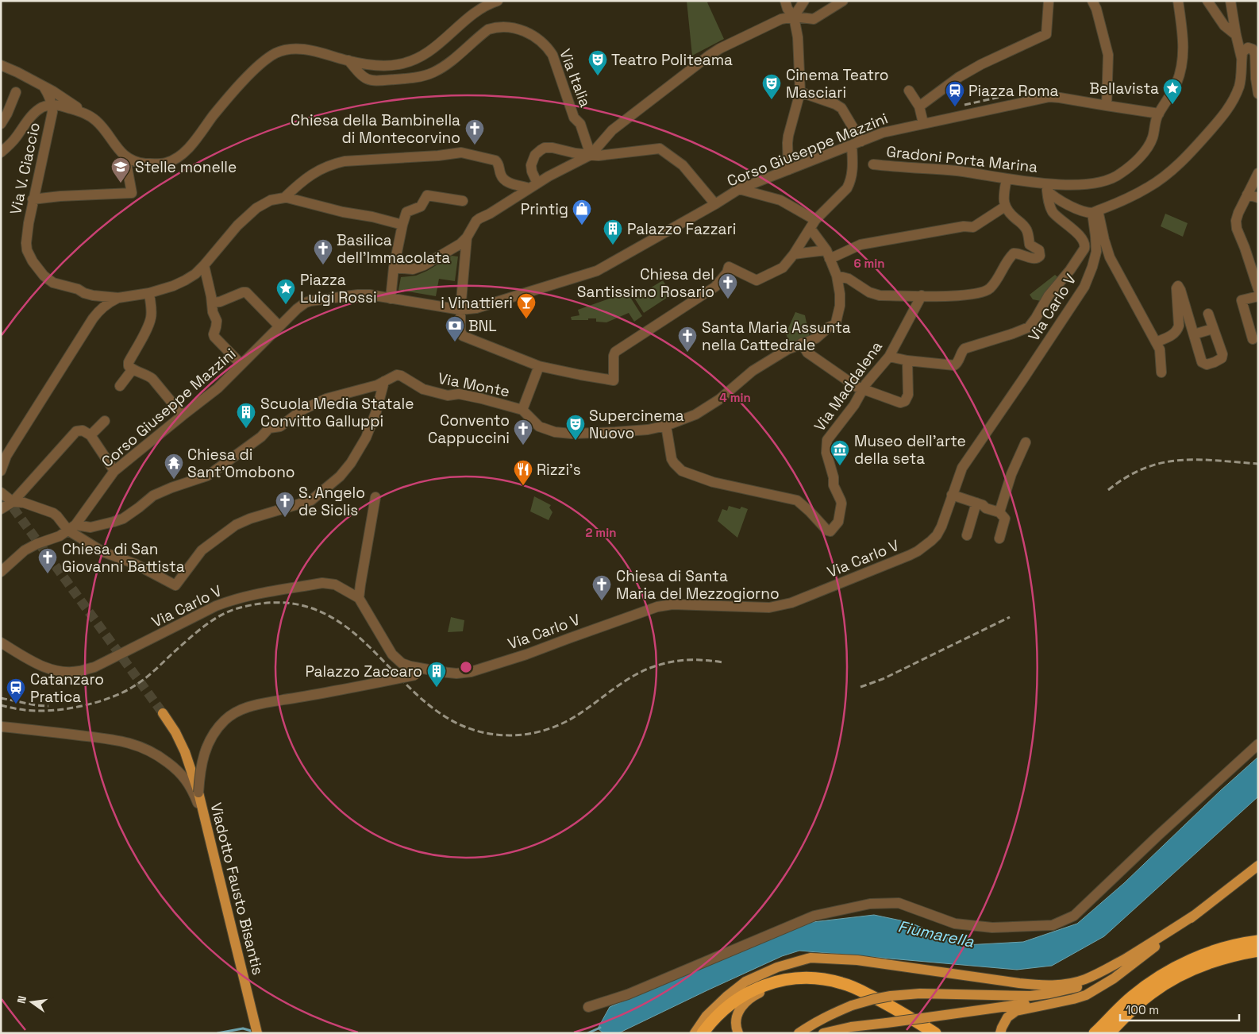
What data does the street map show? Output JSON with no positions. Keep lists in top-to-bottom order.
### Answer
{
  "streets": {
    "main road": ["Viadotto Fausto Bisantis"],
    "street": [
      "Via Italia",
      "Corso Giuseppe Mazzini",
      "Gradoni Porta Marina",
      "Via V. Ciaccio",
      "Via Carlo V",
      "Via Monte",
      "Via Maddalena"
    ]
  },
  "crossings": [
    ["Corso Giuseppe Mazzini", "Gradoni Porta Marina"],
    ["Via Monte", "Via Maddalena"]
  ],
  "water": ["Fiumarella"],
  "places": {
    "theatre": ["Teatro Politeama", "Cinema Teatro Masciari", "Supercinema Nuovo"],
    "place": ["Bellavista", "Piazza Luigi Rossi"],
    "station": ["Piazza Roma", "Catanzaro Pratica"],
    "church": [
      "Chiesa della Bambinella di Montecorvino",
      "Basilica dell'Immacolata",
      "Chiesa del Santissimo Rosario",
      "Santa Maria Assunta nella Cattedrale",
      "Convento Cappuccini",
      "S. Angelo de Siclis",
      "Chiesa di San Giovanni Battista",
      "Chiesa di Santa Maria del Mezzogiorno"
    ],
    "school or university": ["Stelle monelle"],
    "shop": ["Printig"],
    "building": ["Palazzo Fazzari", "Scuola Media Statale Convitto Galluppi", "Palazzo Zaccaro"],
    "bar": ["i Vinattieri"],
    "bank": ["BNL"],
    "museum": ["Museo dell'arte della seta"],
    "temple": ["Chiesa di Sant'Omobono"],
    "restaurant": ["Rizzi's"]
  },
  "scale_bar": "100 m",
  "north": "left",
  "rings": ["6 min", "4 min", "2 min"]
}
